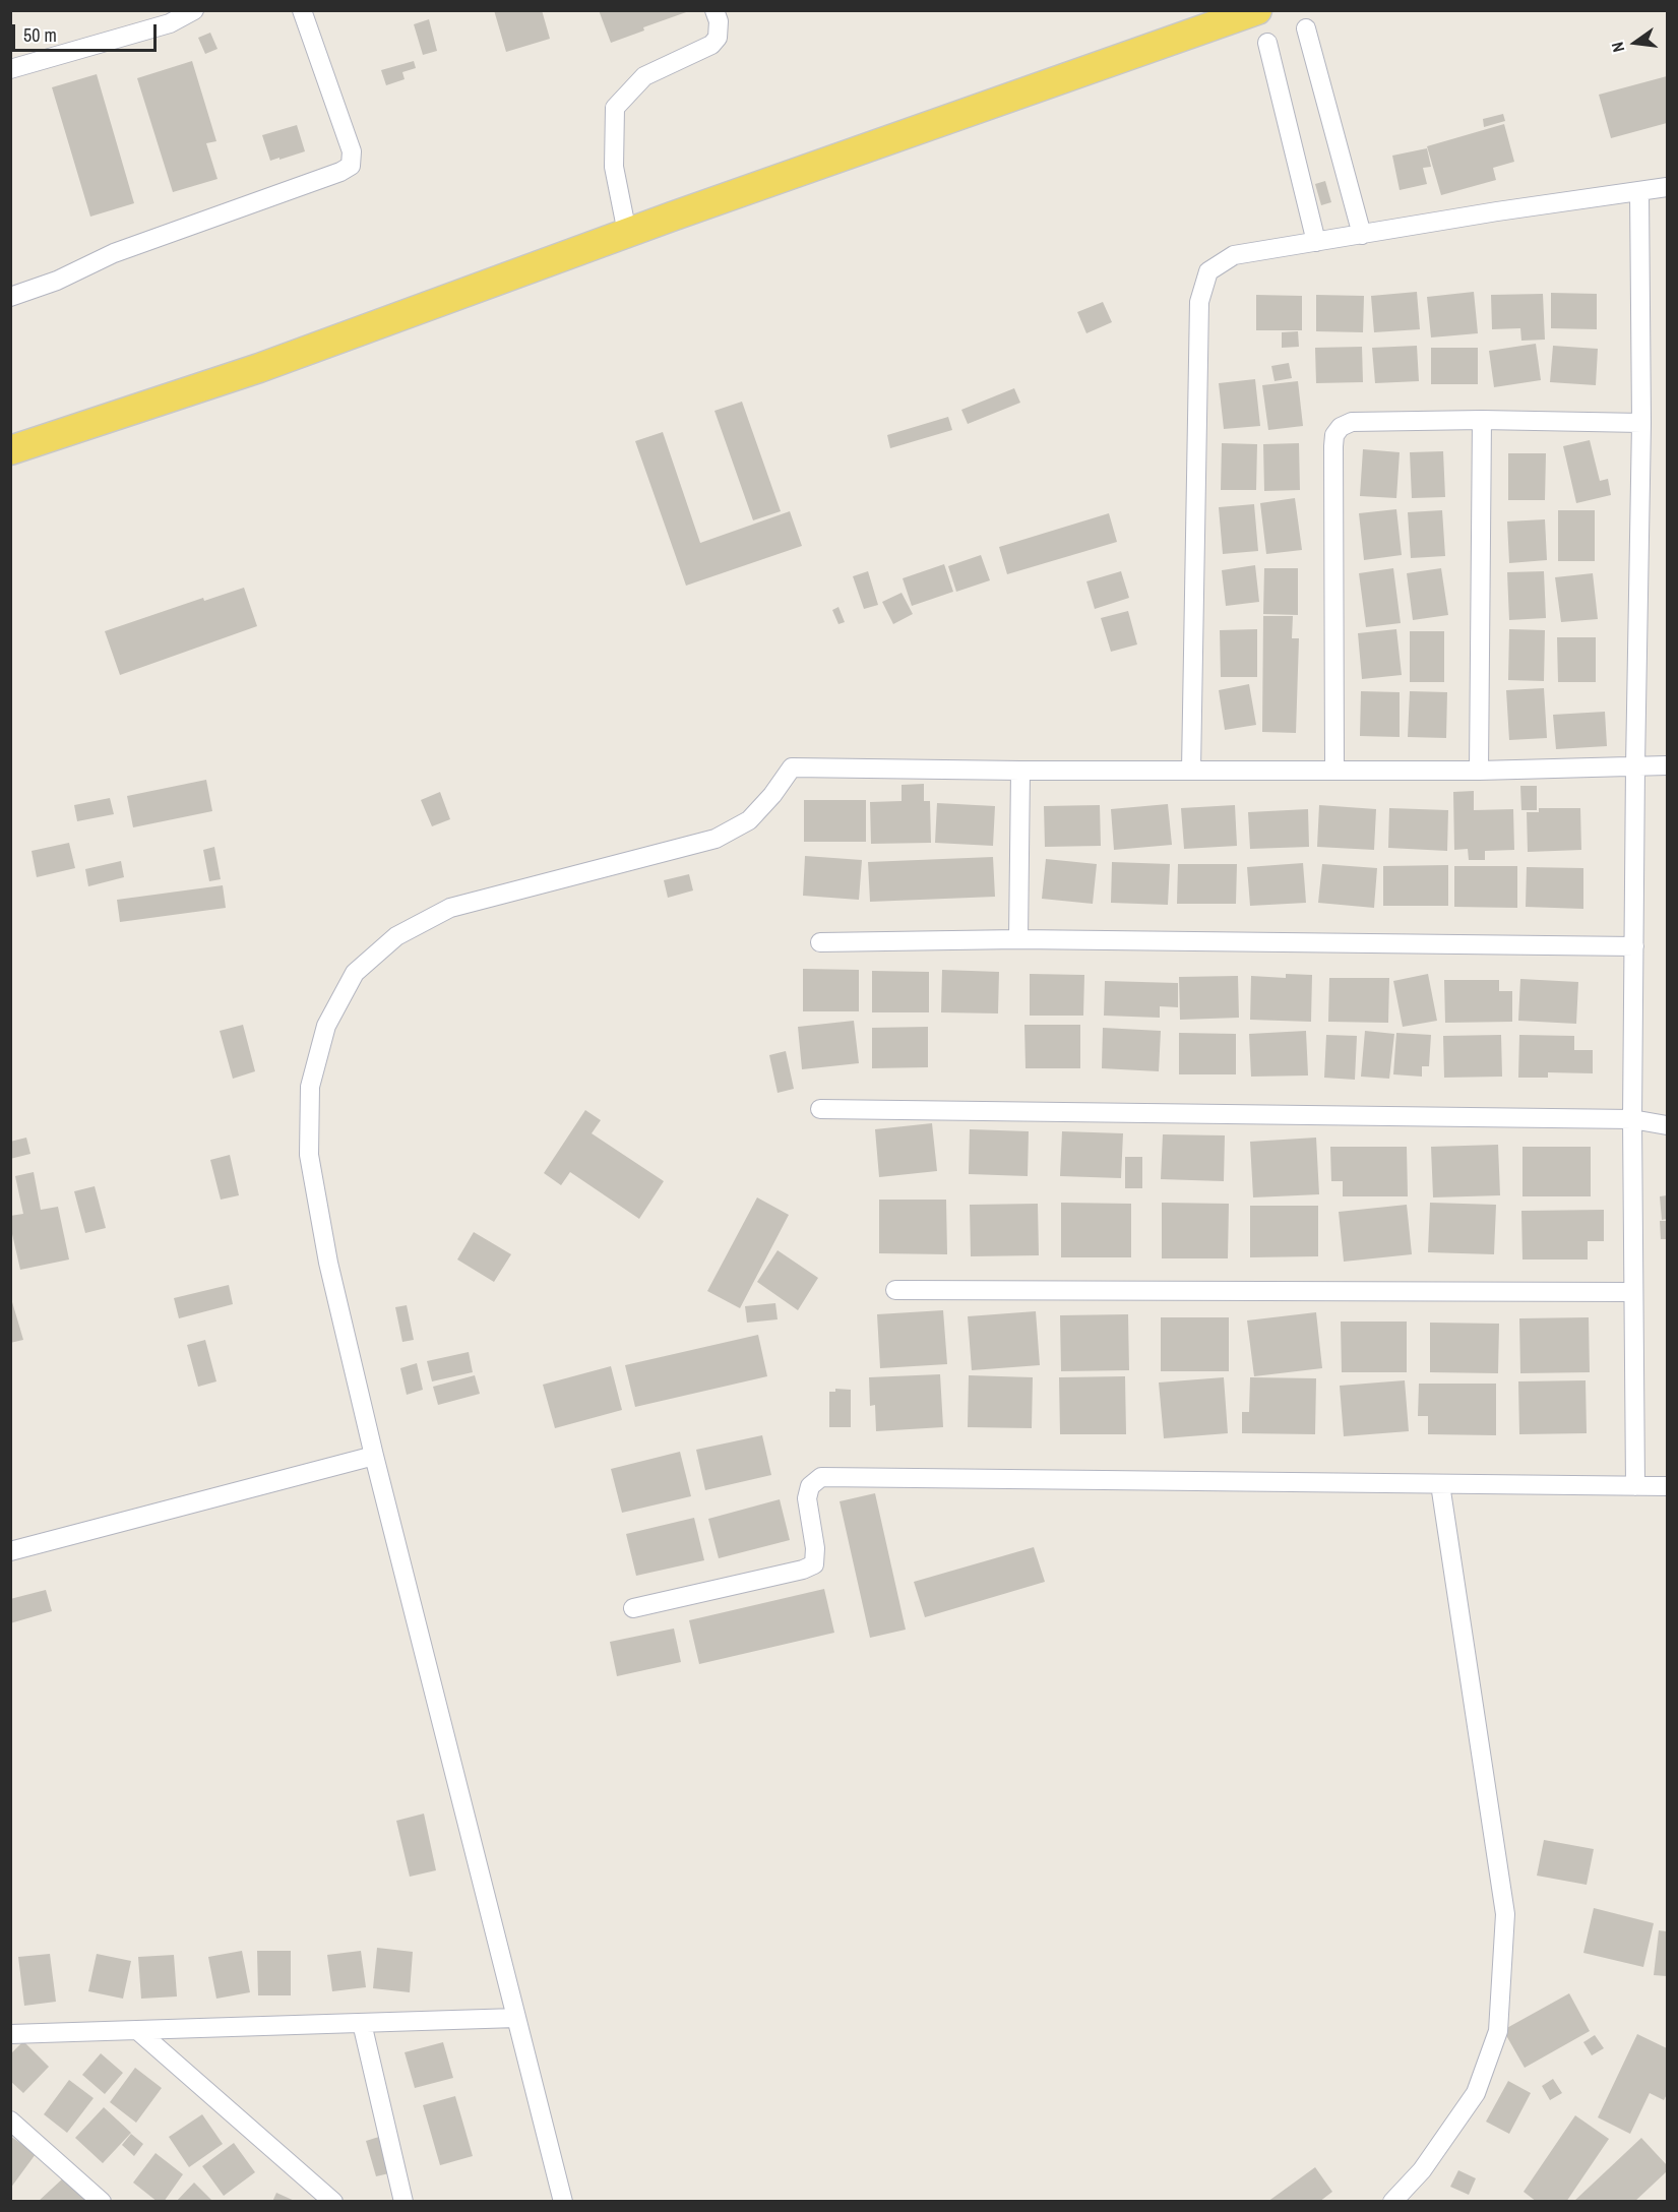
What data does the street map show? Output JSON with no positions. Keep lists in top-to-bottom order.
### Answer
{
  "scale_bar": "50 m",
  "north": "left"
}
